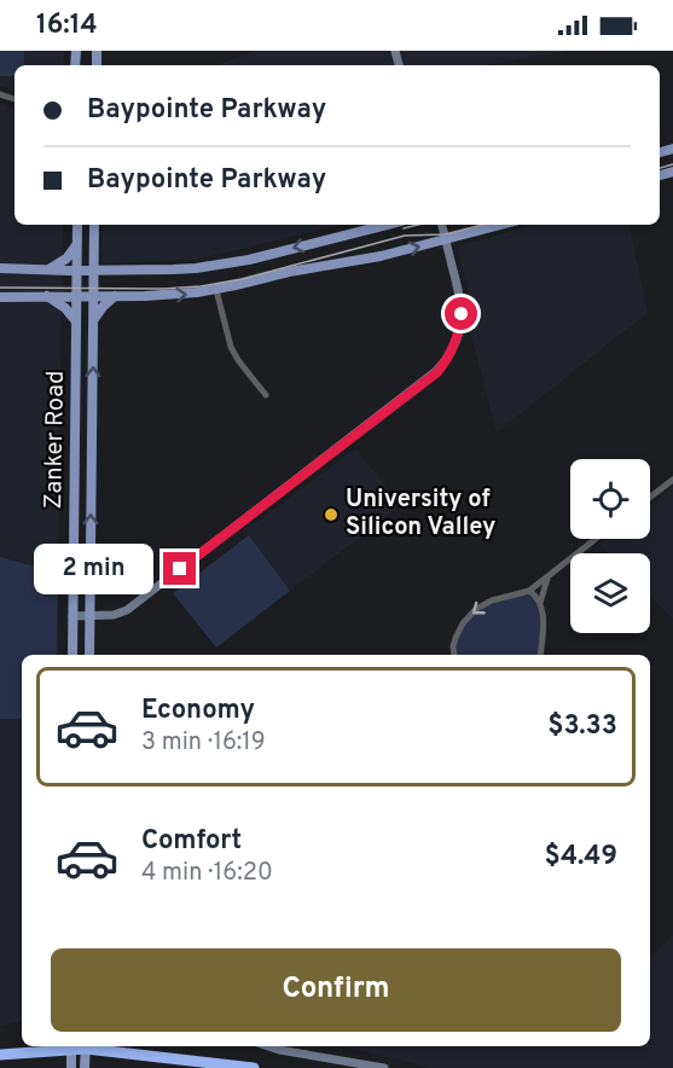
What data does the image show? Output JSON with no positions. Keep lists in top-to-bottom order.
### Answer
{
  "streets": {
    "main road": ["Zanker Road"]
  },
  "places": ["University of Silicon Valley"],
  "page": {
    "status": "16:14",
    "banner": ["Baypointe Parkway", "Baypointe Parkway"],
    "bubble": "2 min",
    "list": [
      {
        "name": "Economy",
        "note": "3 min · 16:19",
        "value": "$3.33"
      },
      {
        "name": "Comfort",
        "note": "4 min · 16:20",
        "value": "$4.49"
      }
    ],
    "buttons": "Confirm"
  }
}
